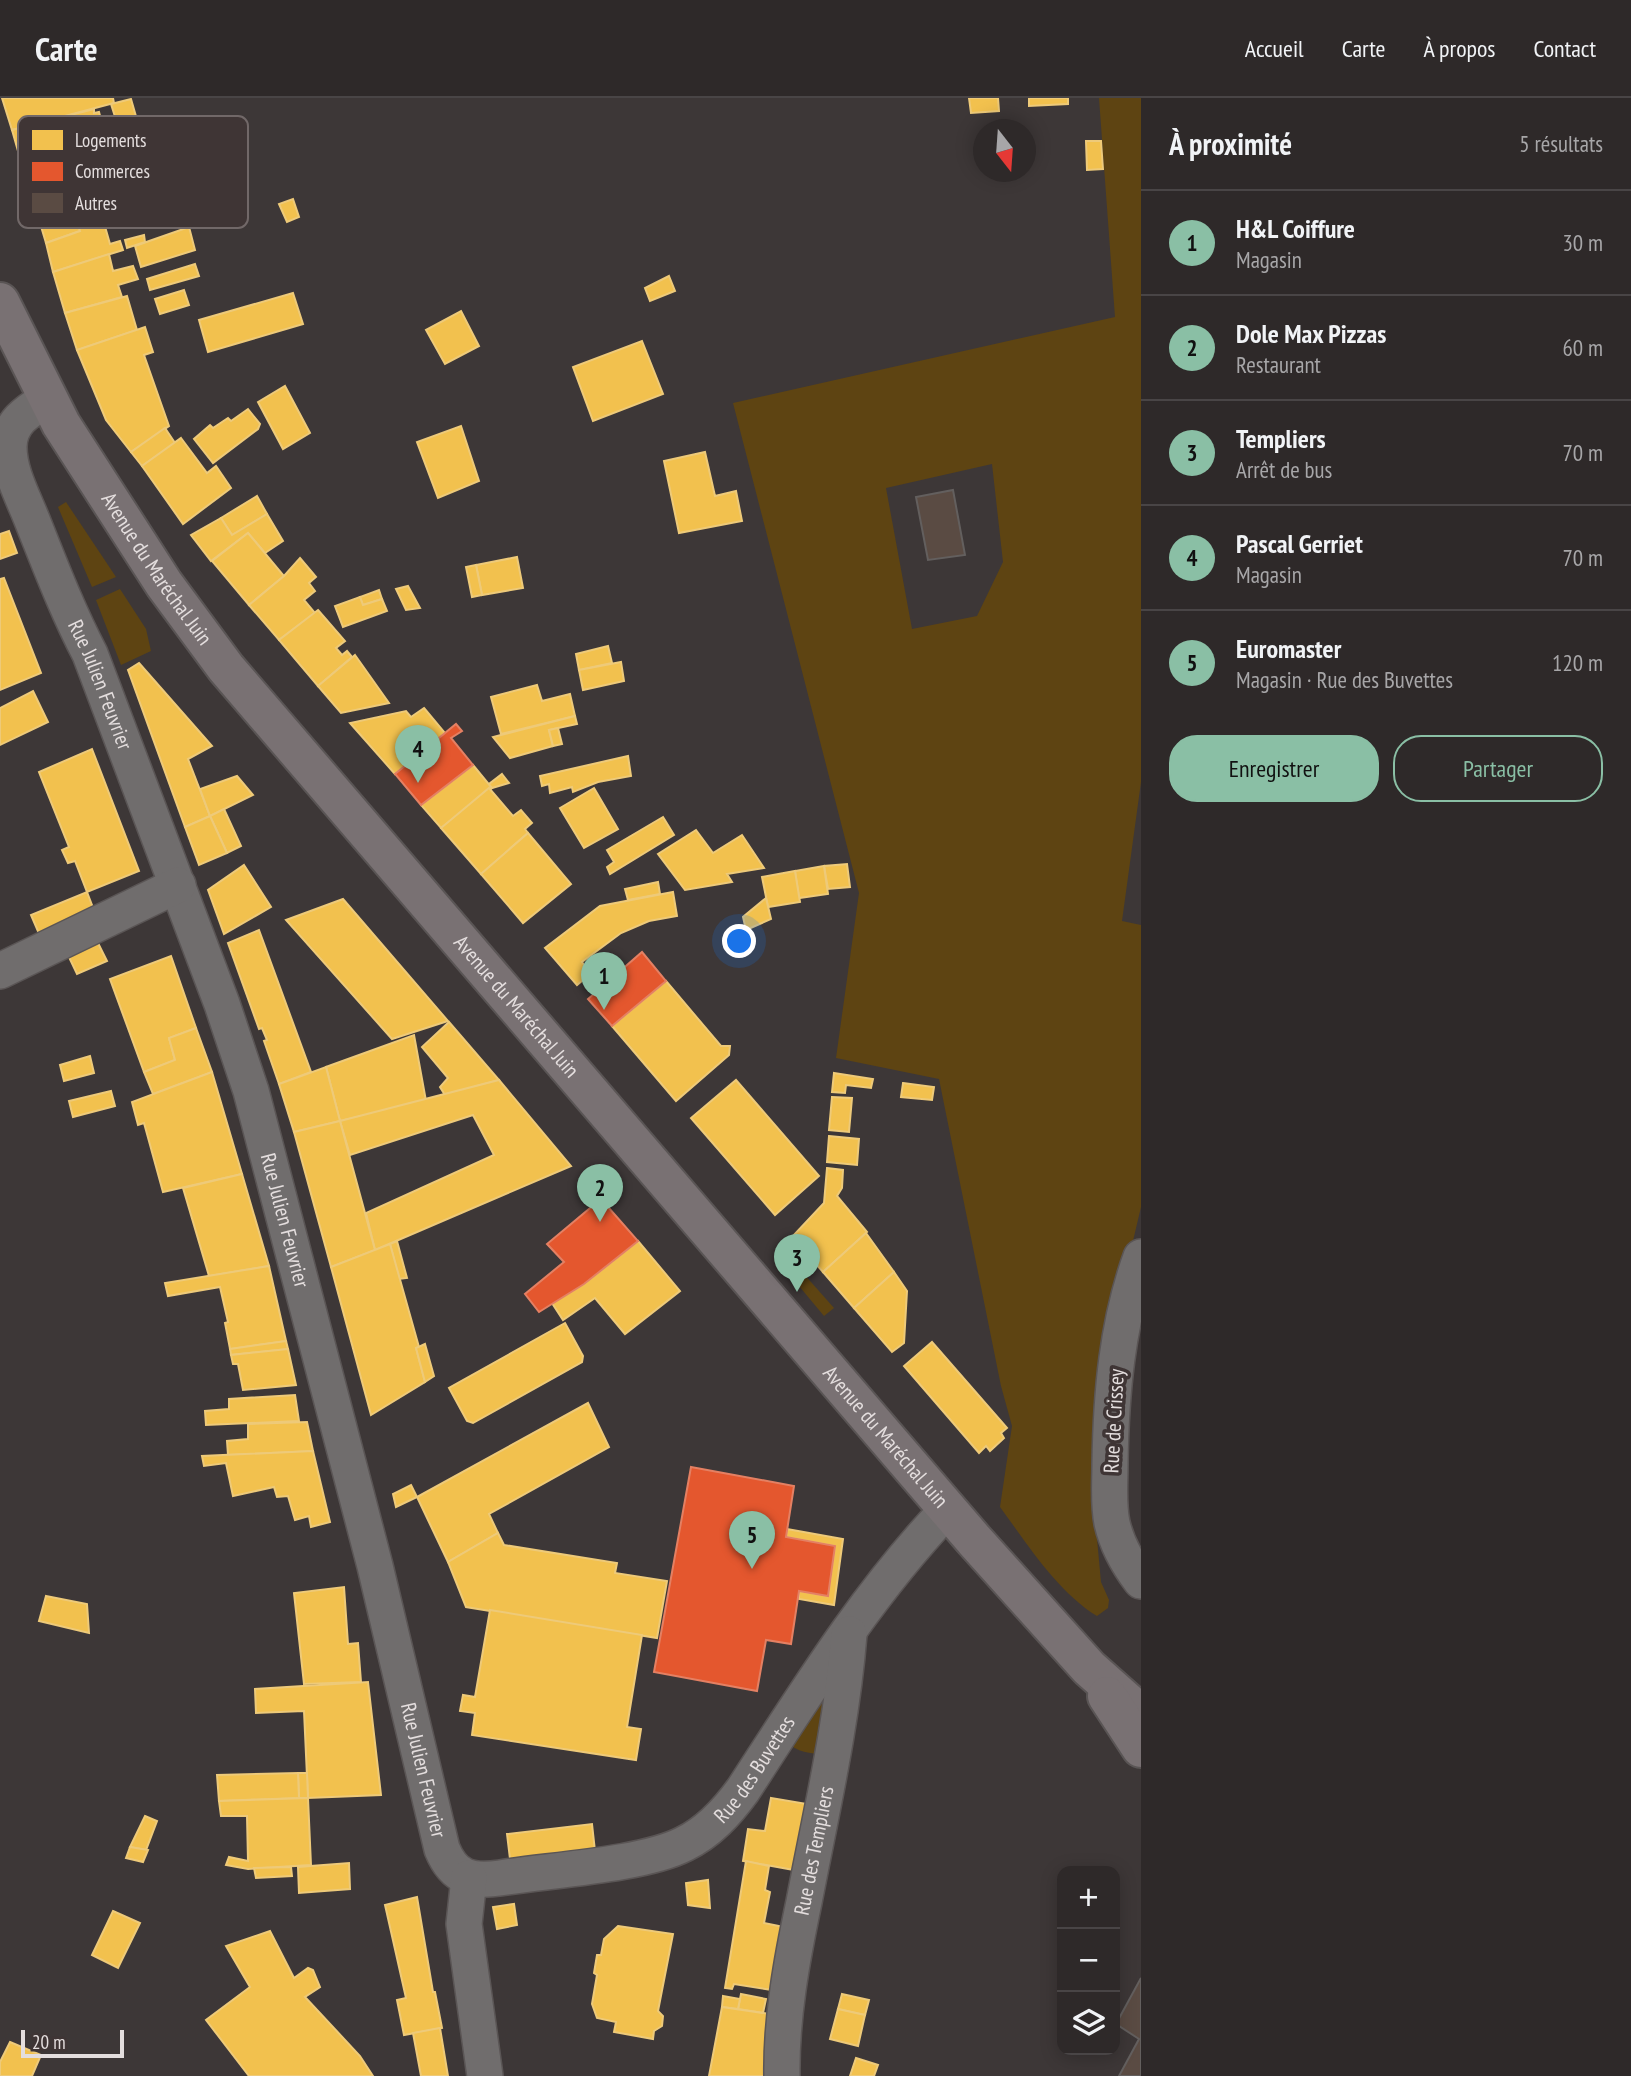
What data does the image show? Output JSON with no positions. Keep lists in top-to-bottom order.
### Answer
{
  "streets": {
    "main road": ["Avenue du Maréchal Juin"],
    "street": [
      "Rue Julien Feuvrier",
      "Rue de Crissey",
      "Rue des Buvettes",
      "Rue des Templiers"
    ]
  },
  "crossings": [
    ["Avenue du Maréchal Juin", "Rue Julien Feuvrier"],
    ["Avenue du Maréchal Juin", "Rue des Buvettes"],
    ["Rue Julien Feuvrier", "Rue des Buvettes"],
    ["Rue des Buvettes", "Rue des Templiers"]
  ],
  "legend": ["Logements", "Commerces", "Autres"],
  "scale_bar": "20 m",
  "north": "bottom",
  "page": {
    "header": "Carte",
    "nav": [
      "Accueil",
      "Carte",
      "À propos",
      "Contact"
    ],
    "heading": ["À proximité", "5 résultats"],
    "list": [
      {
        "mark": "1",
        "name": "H&L Coiffure",
        "note": "Magasin",
        "value": "30 m"
      },
      {
        "mark": "2",
        "name": "Dole Max Pizzas",
        "note": "Restaurant",
        "value": "60 m"
      },
      {
        "mark": "3",
        "name": "Templiers",
        "note": "Arrêt de bus",
        "value": "70 m"
      },
      {
        "mark": "4",
        "name": "Pascal Gerriet",
        "note": "Magasin",
        "value": "70 m"
      },
      {
        "mark": "5",
        "name": "Euromaster",
        "note": "Magasin · Rue des Buvettes",
        "value": "120 m"
      }
    ],
    "buttons": ["Enregistrer", "Partager"],
    "pins": [
      "4",
      "1",
      "2",
      "3",
      "5"
    ],
    "map_buttons": ["+", "−"],
    "scale": "20 m"
  }
}
